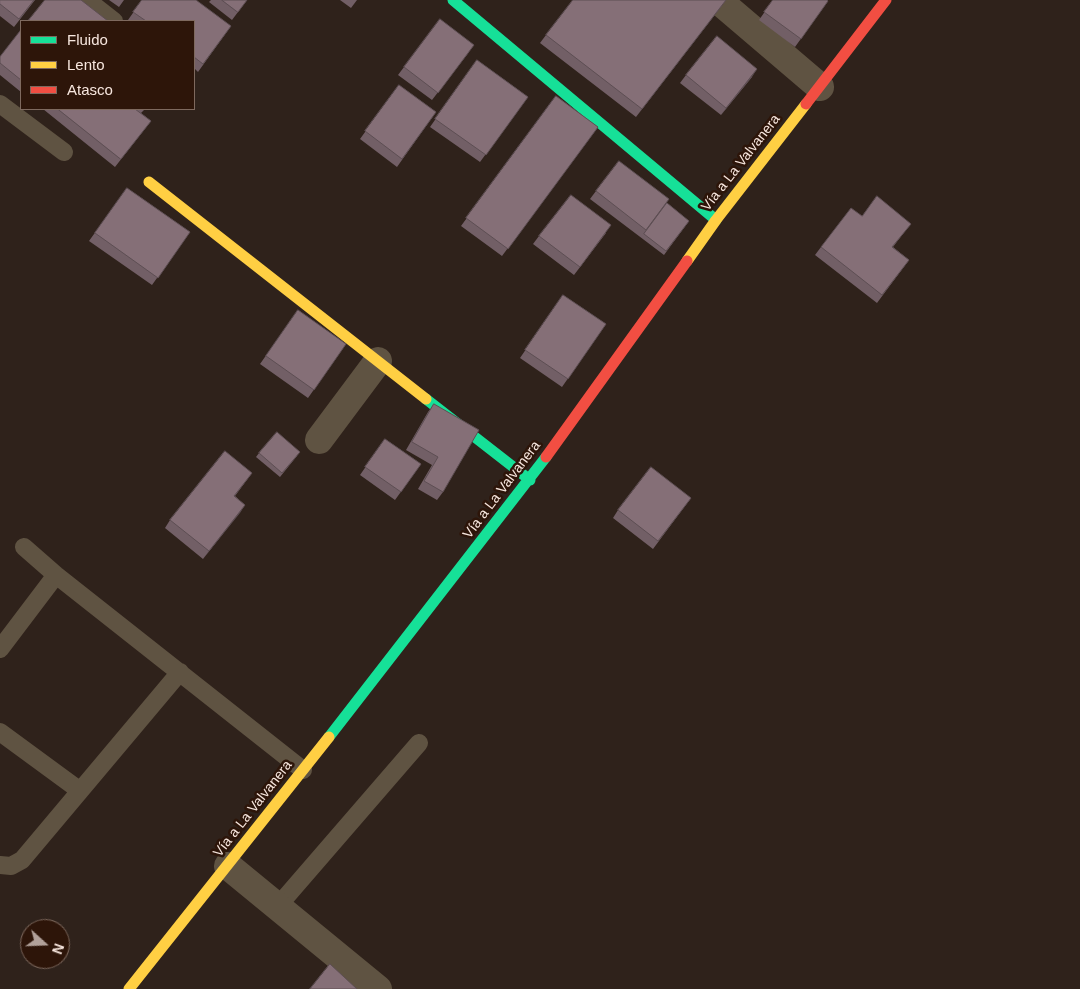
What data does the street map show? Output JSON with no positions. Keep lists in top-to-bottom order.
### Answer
{
  "streets": {
    "street": ["Vía a La Valvanera"]
  },
  "legend": ["Fluido", "Lento", "Atasco"],
  "north": "right"
}
